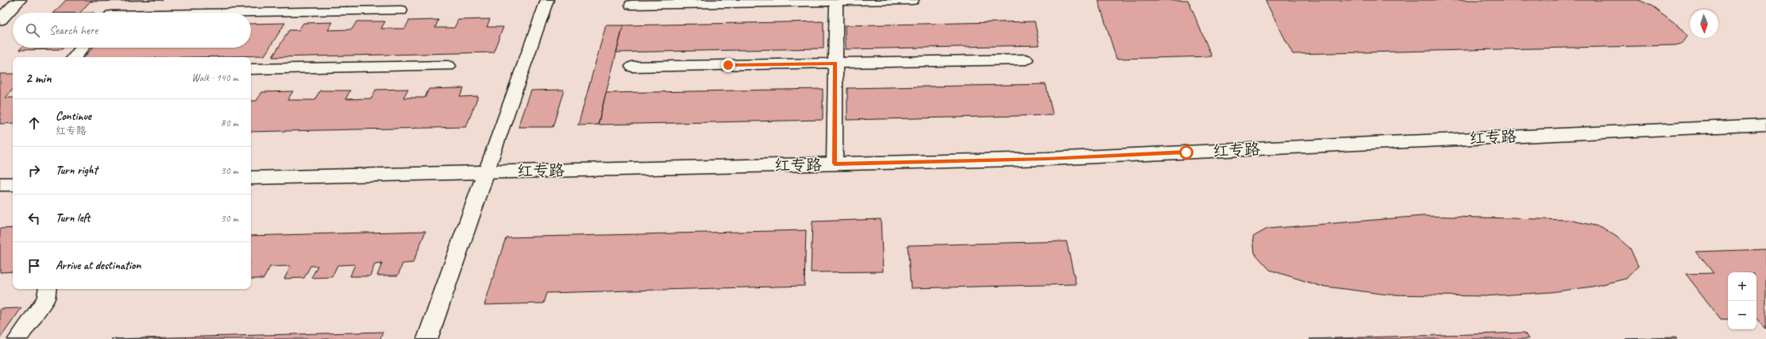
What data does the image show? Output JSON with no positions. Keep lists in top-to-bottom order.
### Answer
{
  "streets": {
    "street": ["红专路"]
  },
  "north": "bottom",
  "page": {
    "search": "Search here",
    "heading": ["2 min", "Walk · 140 m"],
    "list": [
      ["Continue", "红专路", "80 m"],
      ["Turn right", "30 m"],
      ["Turn left", "30 m"],
      "Arrive at destination"
    ],
    "map_buttons": ["+", "−"]
  }
}
